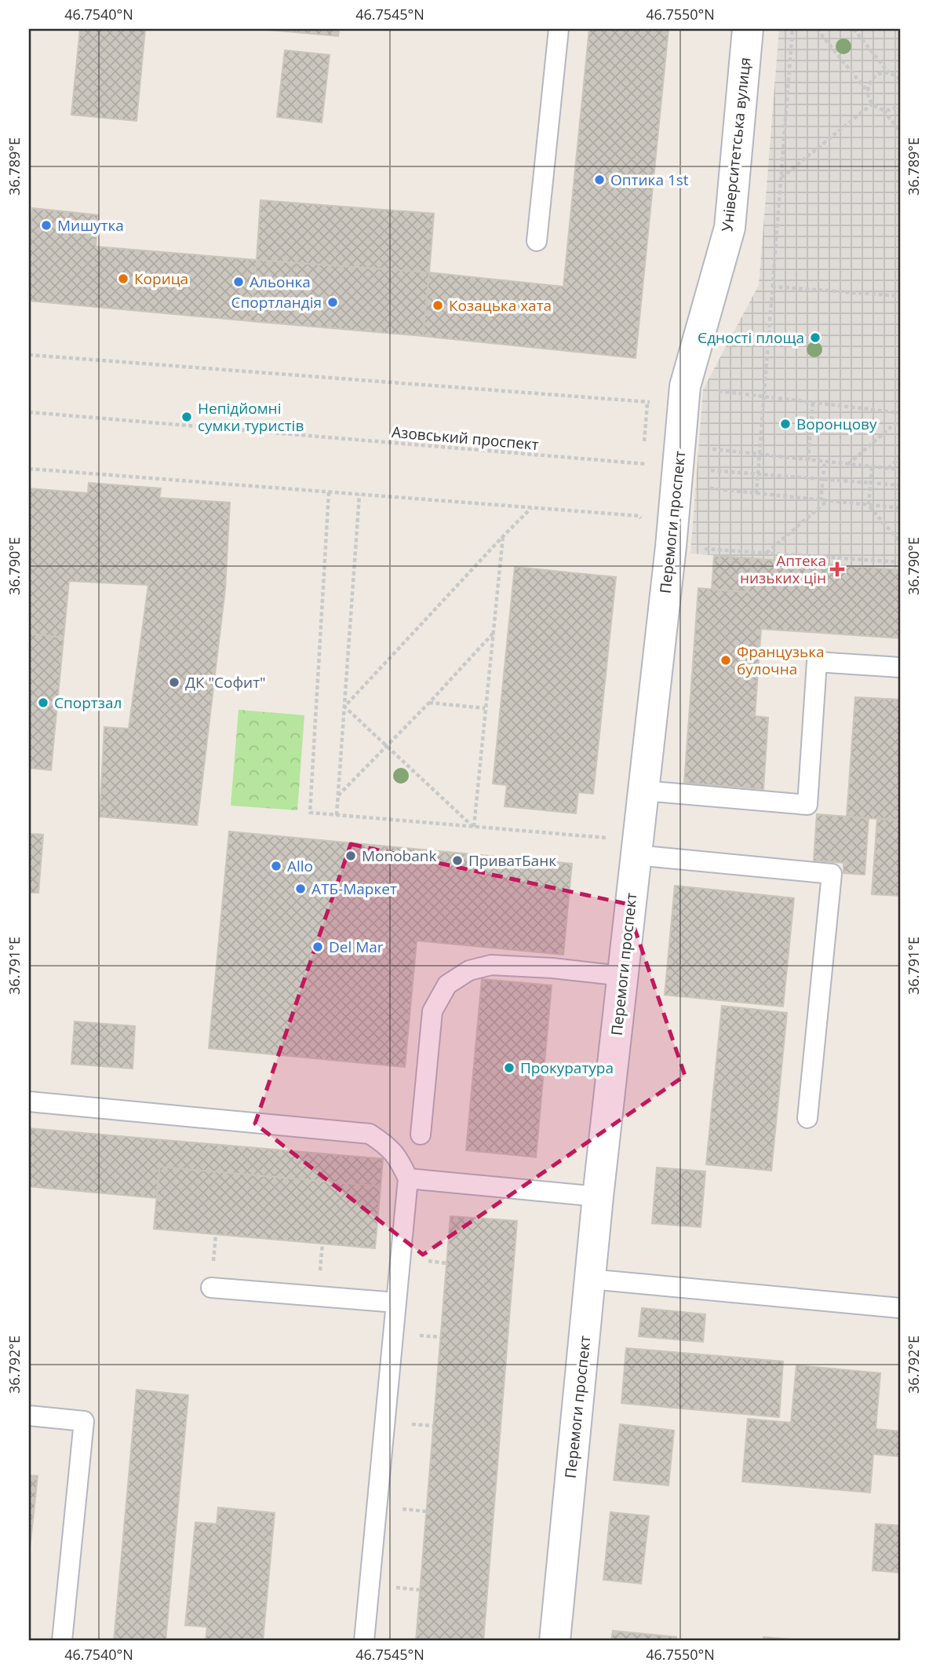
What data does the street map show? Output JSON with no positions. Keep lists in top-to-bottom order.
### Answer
{
  "streets": {
    "street": ["Університетська вулиця", "Перемоги проспект"],
    "path": ["Азовський проспект"]
  },
  "crossings": [
    ["Університетська вулиця", "Перемоги проспект"],
    ["Азовський проспект", "Перемоги проспект"]
  ],
  "places": {
    "other": [
      "Оптика 1st",
      "Мишутка",
      "Корица",
      "Альонка",
      "Спортландія",
      "Козацька хата",
      "Єдності площа",
      "Непідйомні сумки туристів",
      "Воронцову",
      "Французька булочна",
      "ДК \"Софит\"",
      "Спортзал",
      "Monobank",
      "ПриватБанк",
      "Allo",
      "АТБ-Маркет",
      "Del Mar",
      "Прокуратура"
    ],
    "health": ["Аптека низьких цін"]
  },
  "coordinates": [
    "46.7540°N",
    "46.7545°N",
    "46.7550°N",
    "36.789°E",
    "36.790°E",
    "36.791°E",
    "36.792°E"
  ]
}
